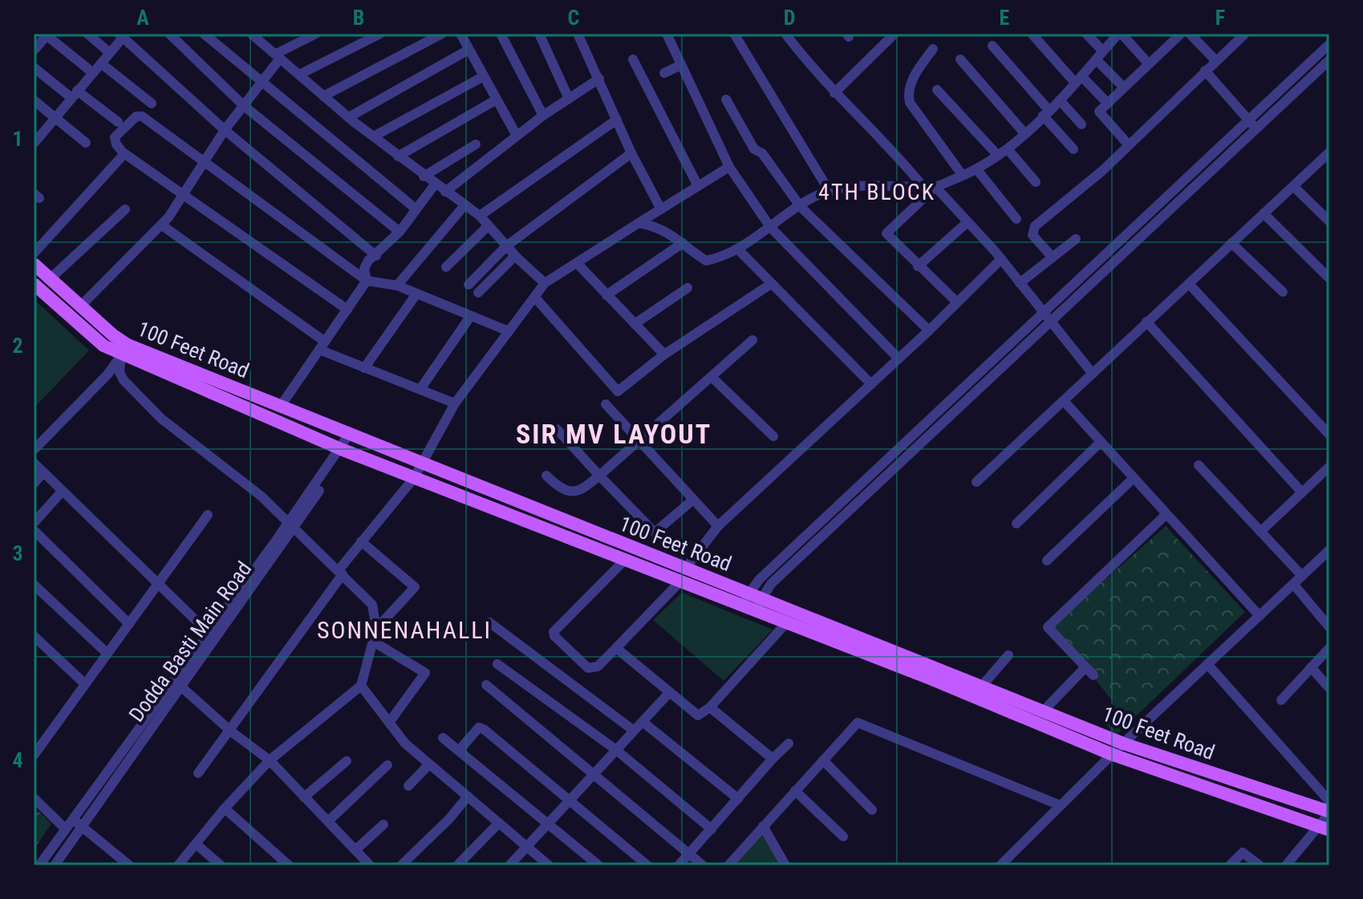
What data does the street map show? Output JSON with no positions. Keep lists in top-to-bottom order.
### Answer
{
  "streets": {
    "main road": ["100 Feet Road"],
    "street": ["Dodda Basti Main Road"]
  },
  "crossings": [
    ["100 Feet Road", "Dodda Basti Main Road"]
  ],
  "districts": ["4TH BLOCK", "SIR MV LAYOUT", "SONNENAHALLI"],
  "grid": {
    "columns": [
      "A",
      "B",
      "C",
      "D",
      "E",
      "F"
    ],
    "rows": [
      "1",
      "2",
      "3",
      "4"
    ]
  }
}
